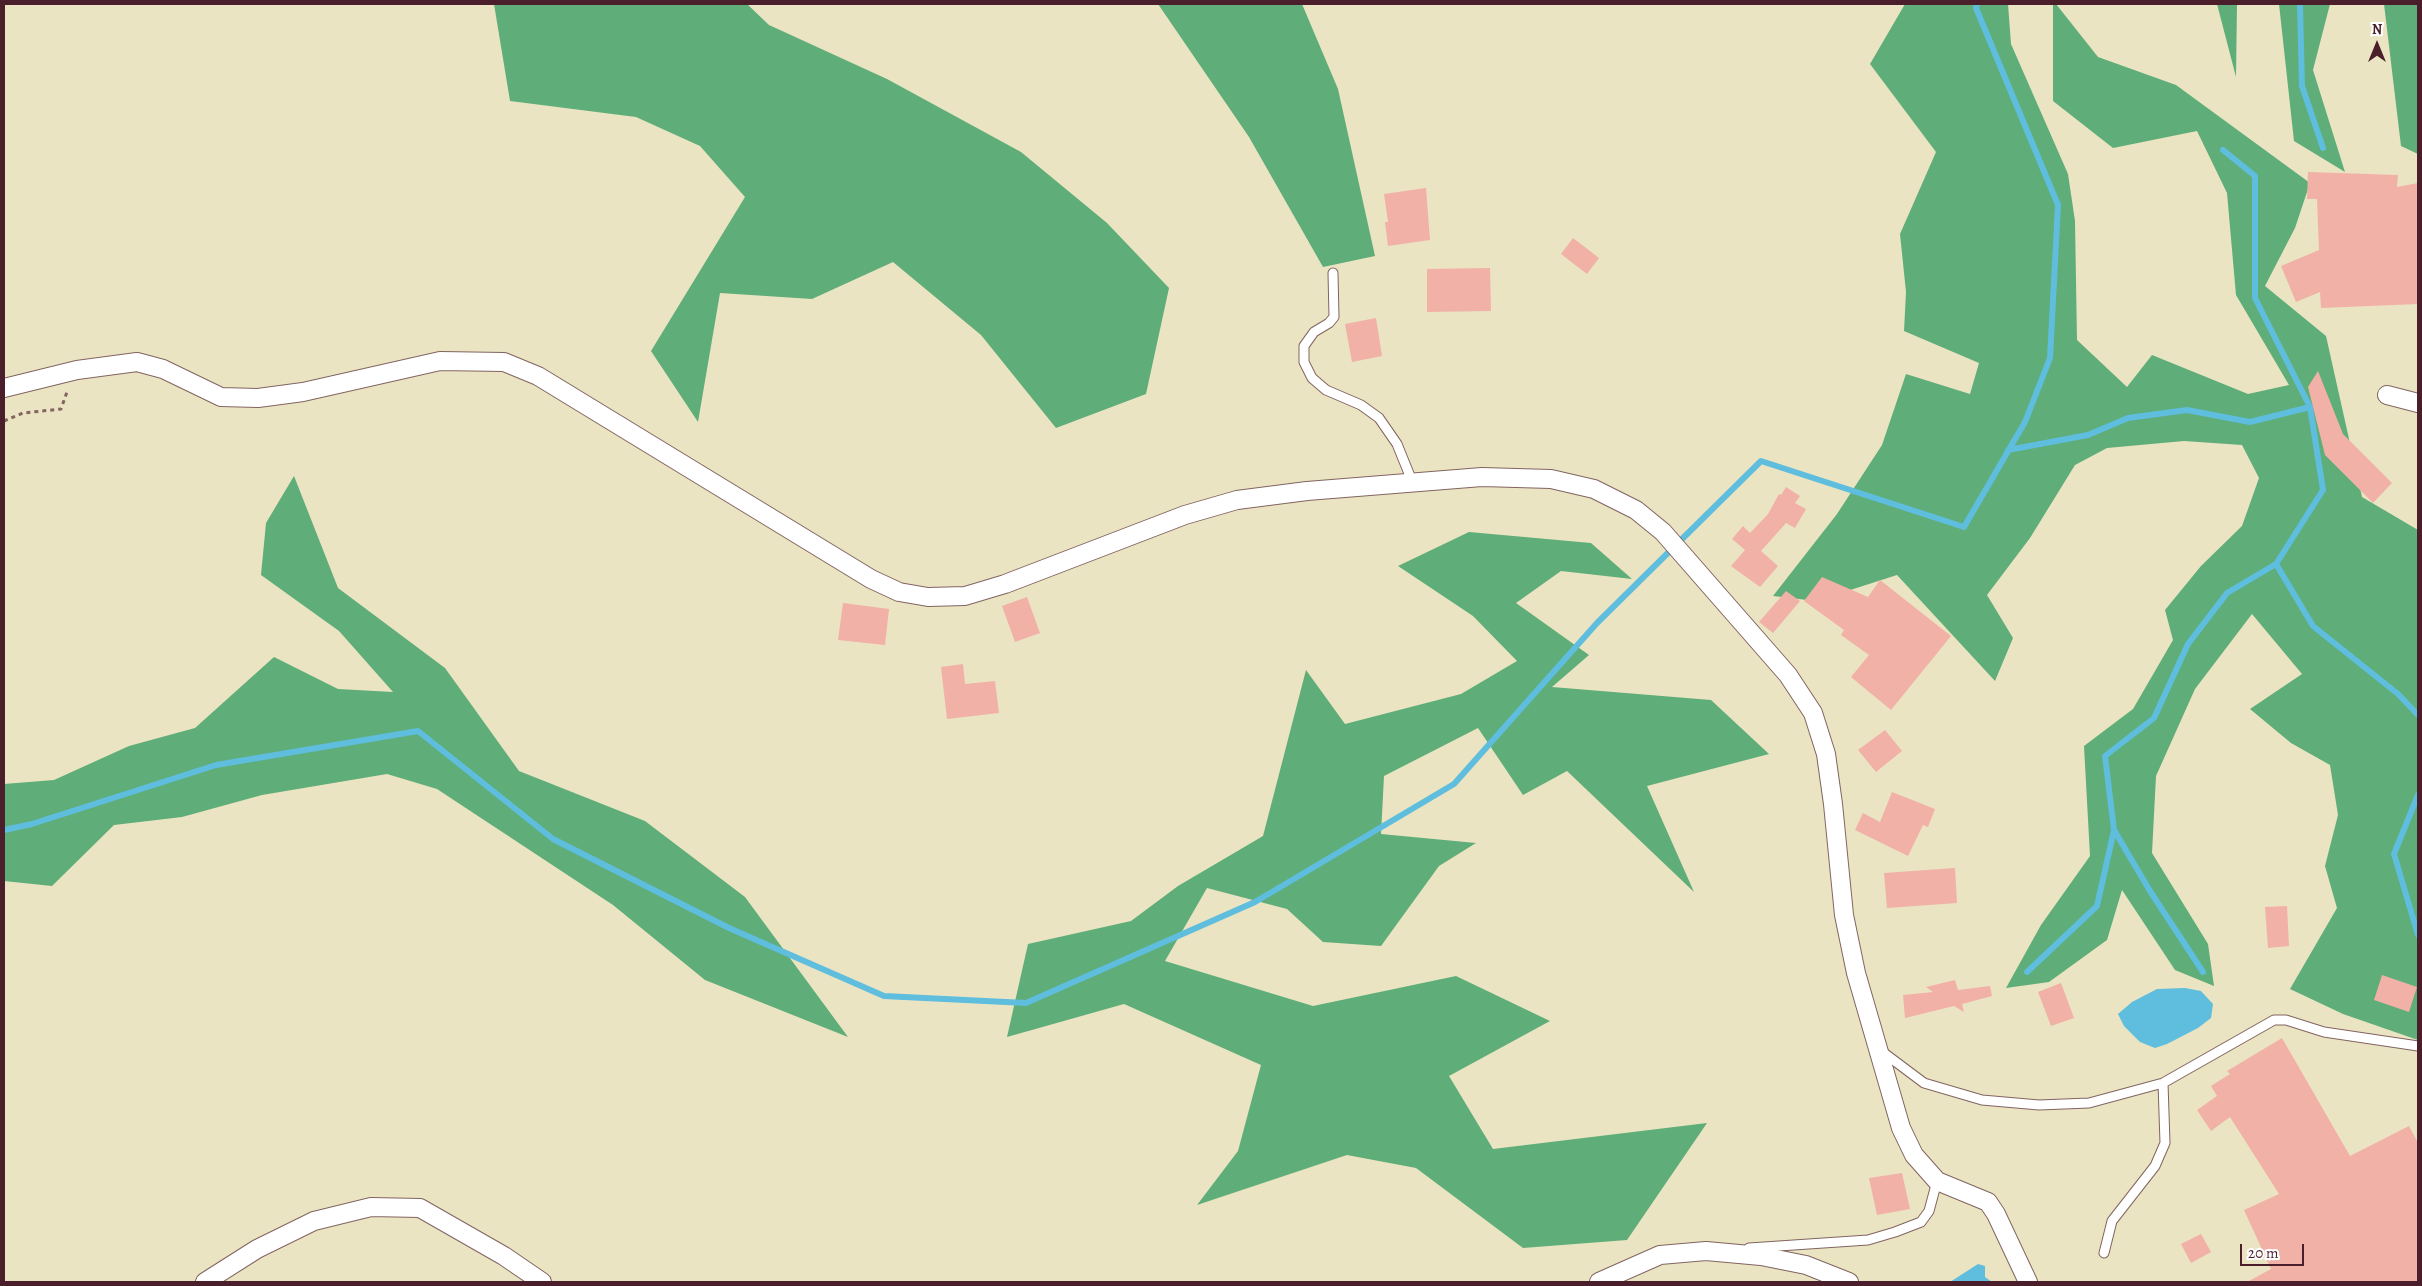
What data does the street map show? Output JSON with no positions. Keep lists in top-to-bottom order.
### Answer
{
  "scale_bar": "20 m",
  "north": "top"
}
